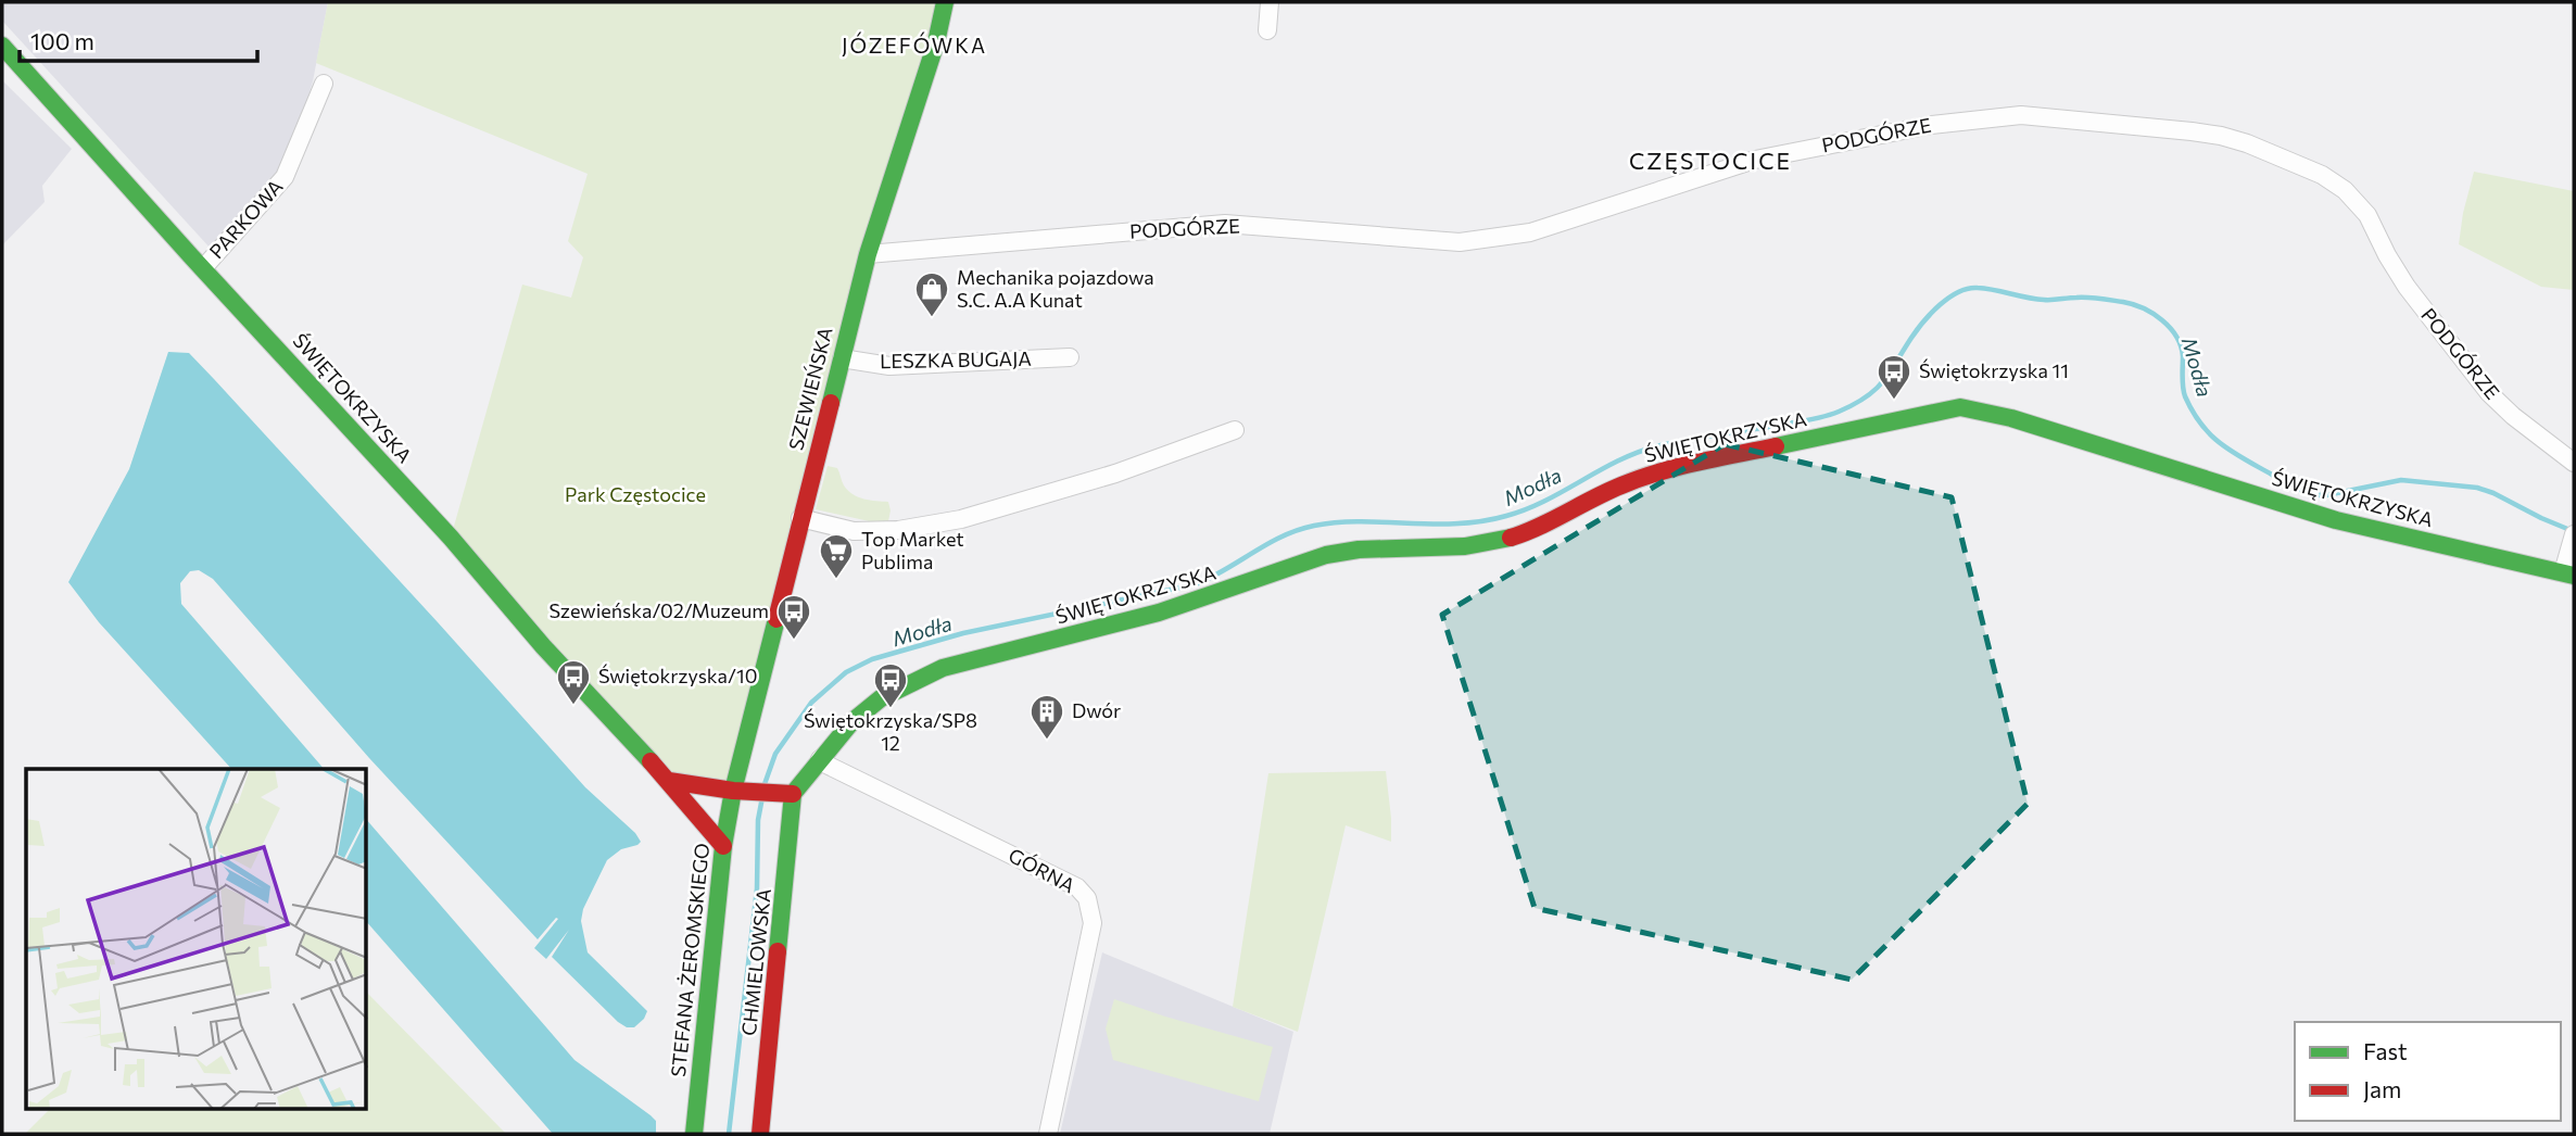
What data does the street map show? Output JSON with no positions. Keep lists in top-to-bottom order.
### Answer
{
  "streets": {
    "street": [
      "PODGÓRZE",
      "PARKOWA",
      "LESZKA BUGAJA",
      "SZEWIEŃSKA",
      "ŚWIĘTOKRZYSKA",
      "GÓRNA",
      "STEFANA ŻEROMSKIEGO",
      "CHMIELOWSKA"
    ]
  },
  "crossings": [
    ["PODGÓRZE", "SZEWIEŃSKA"],
    ["PARKOWA", "ŚWIĘTOKRZYSKA"],
    ["LESZKA BUGAJA", "SZEWIEŃSKA"],
    ["SZEWIEŃSKA", "STEFANA ŻEROMSKIEGO"],
    ["ŚWIĘTOKRZYSKA", "GÓRNA"],
    ["ŚWIĘTOKRZYSKA", "STEFANA ŻEROMSKIEGO"],
    ["ŚWIĘTOKRZYSKA", "CHMIELOWSKA"]
  ],
  "districts": ["JÓZEFÓWKA", "CZĘSTOCICE"],
  "water": ["Modła"],
  "parks": ["Park Częstocice"],
  "places": {
    "shop": ["Mechanika pojazdowa S.C. A.A Kunat"],
    "bus stop": [
      "Świętokrzyska 11",
      "Szewieńska/02/Muzeum",
      "Świętokrzyska/10",
      "Świętokrzyska/SP8 12"
    ],
    "supermarket": ["Top Market Publima"],
    "building": ["Dwór"]
  },
  "legend": ["Fast", "Jam"],
  "scale_bar": "100 m"
}
